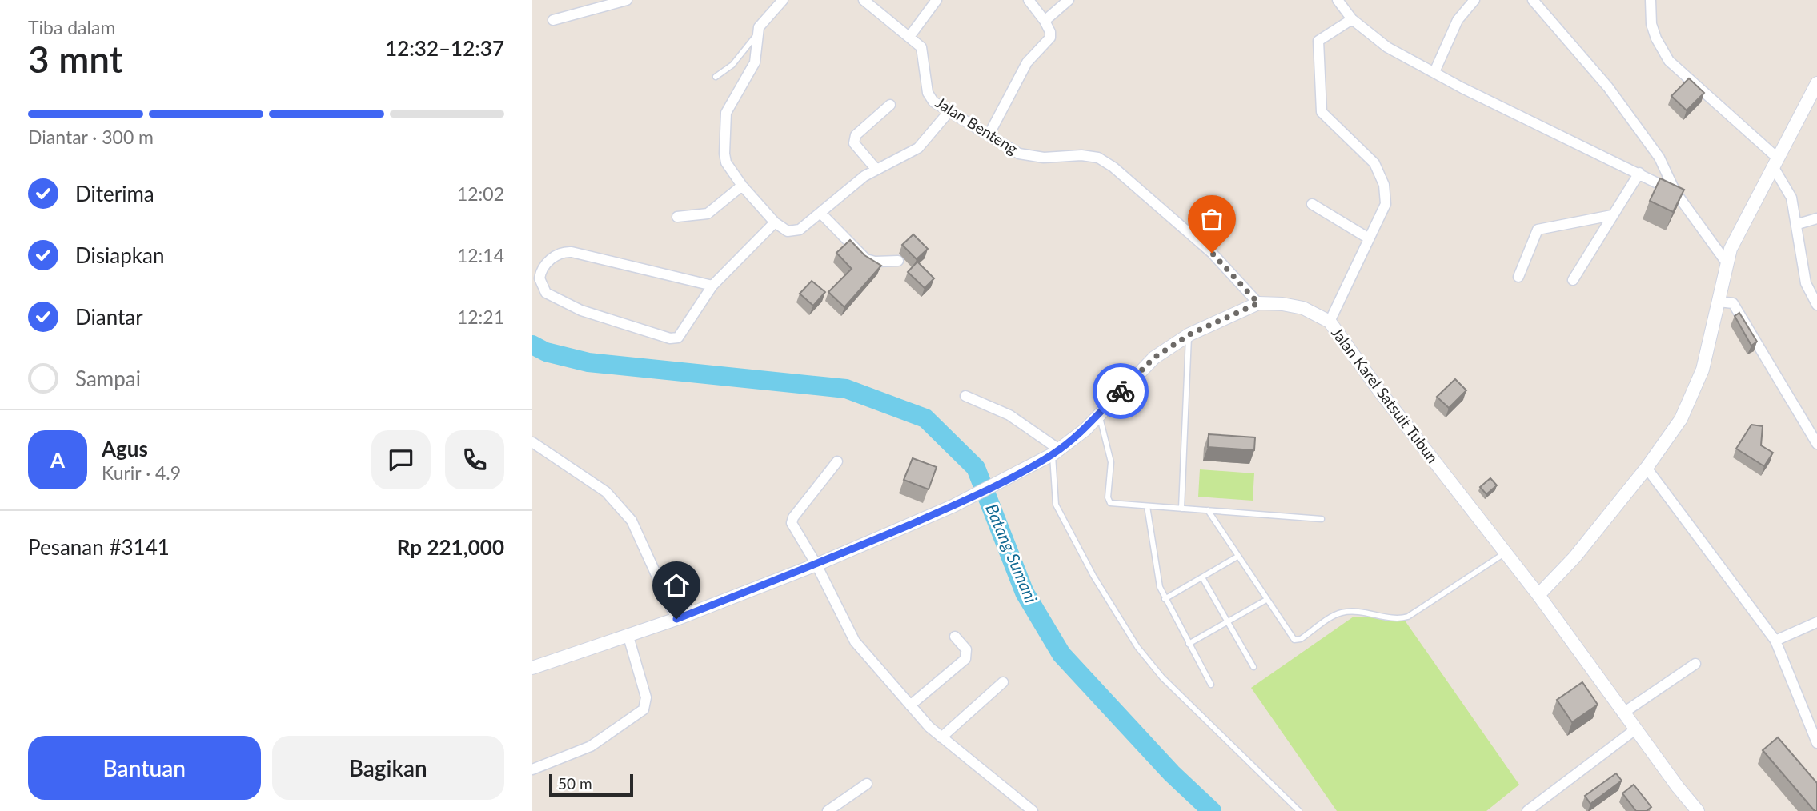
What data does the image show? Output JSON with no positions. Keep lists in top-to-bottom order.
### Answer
{
  "streets": {
    "street": ["Jalan Benteng", "Jalan Karel Satsuit Tubun"]
  },
  "crossings": [
    ["Jalan Benteng", "Jalan Karel Satsuit Tubun"]
  ],
  "water": ["Batang Sumani"],
  "scale_bar": "50 m",
  "page": {
    "heading": ["3 mnt", "Tiba dalam", "12:32–12:37"],
    "panel": [
      "Agus",
      "Kurir · 4.9",
      "Pesanan #3141",
      "Rp 221,000"
    ],
    "bar": "Diantar · 300 m",
    "list": [
      ["Diterima", "12:02"],
      ["Disiapkan", "12:14"],
      ["Diantar", "12:21"],
      "Sampai"
    ],
    "round": "A",
    "buttons": ["Bantuan", "Bagikan"],
    "scale": "50 m"
  }
}
